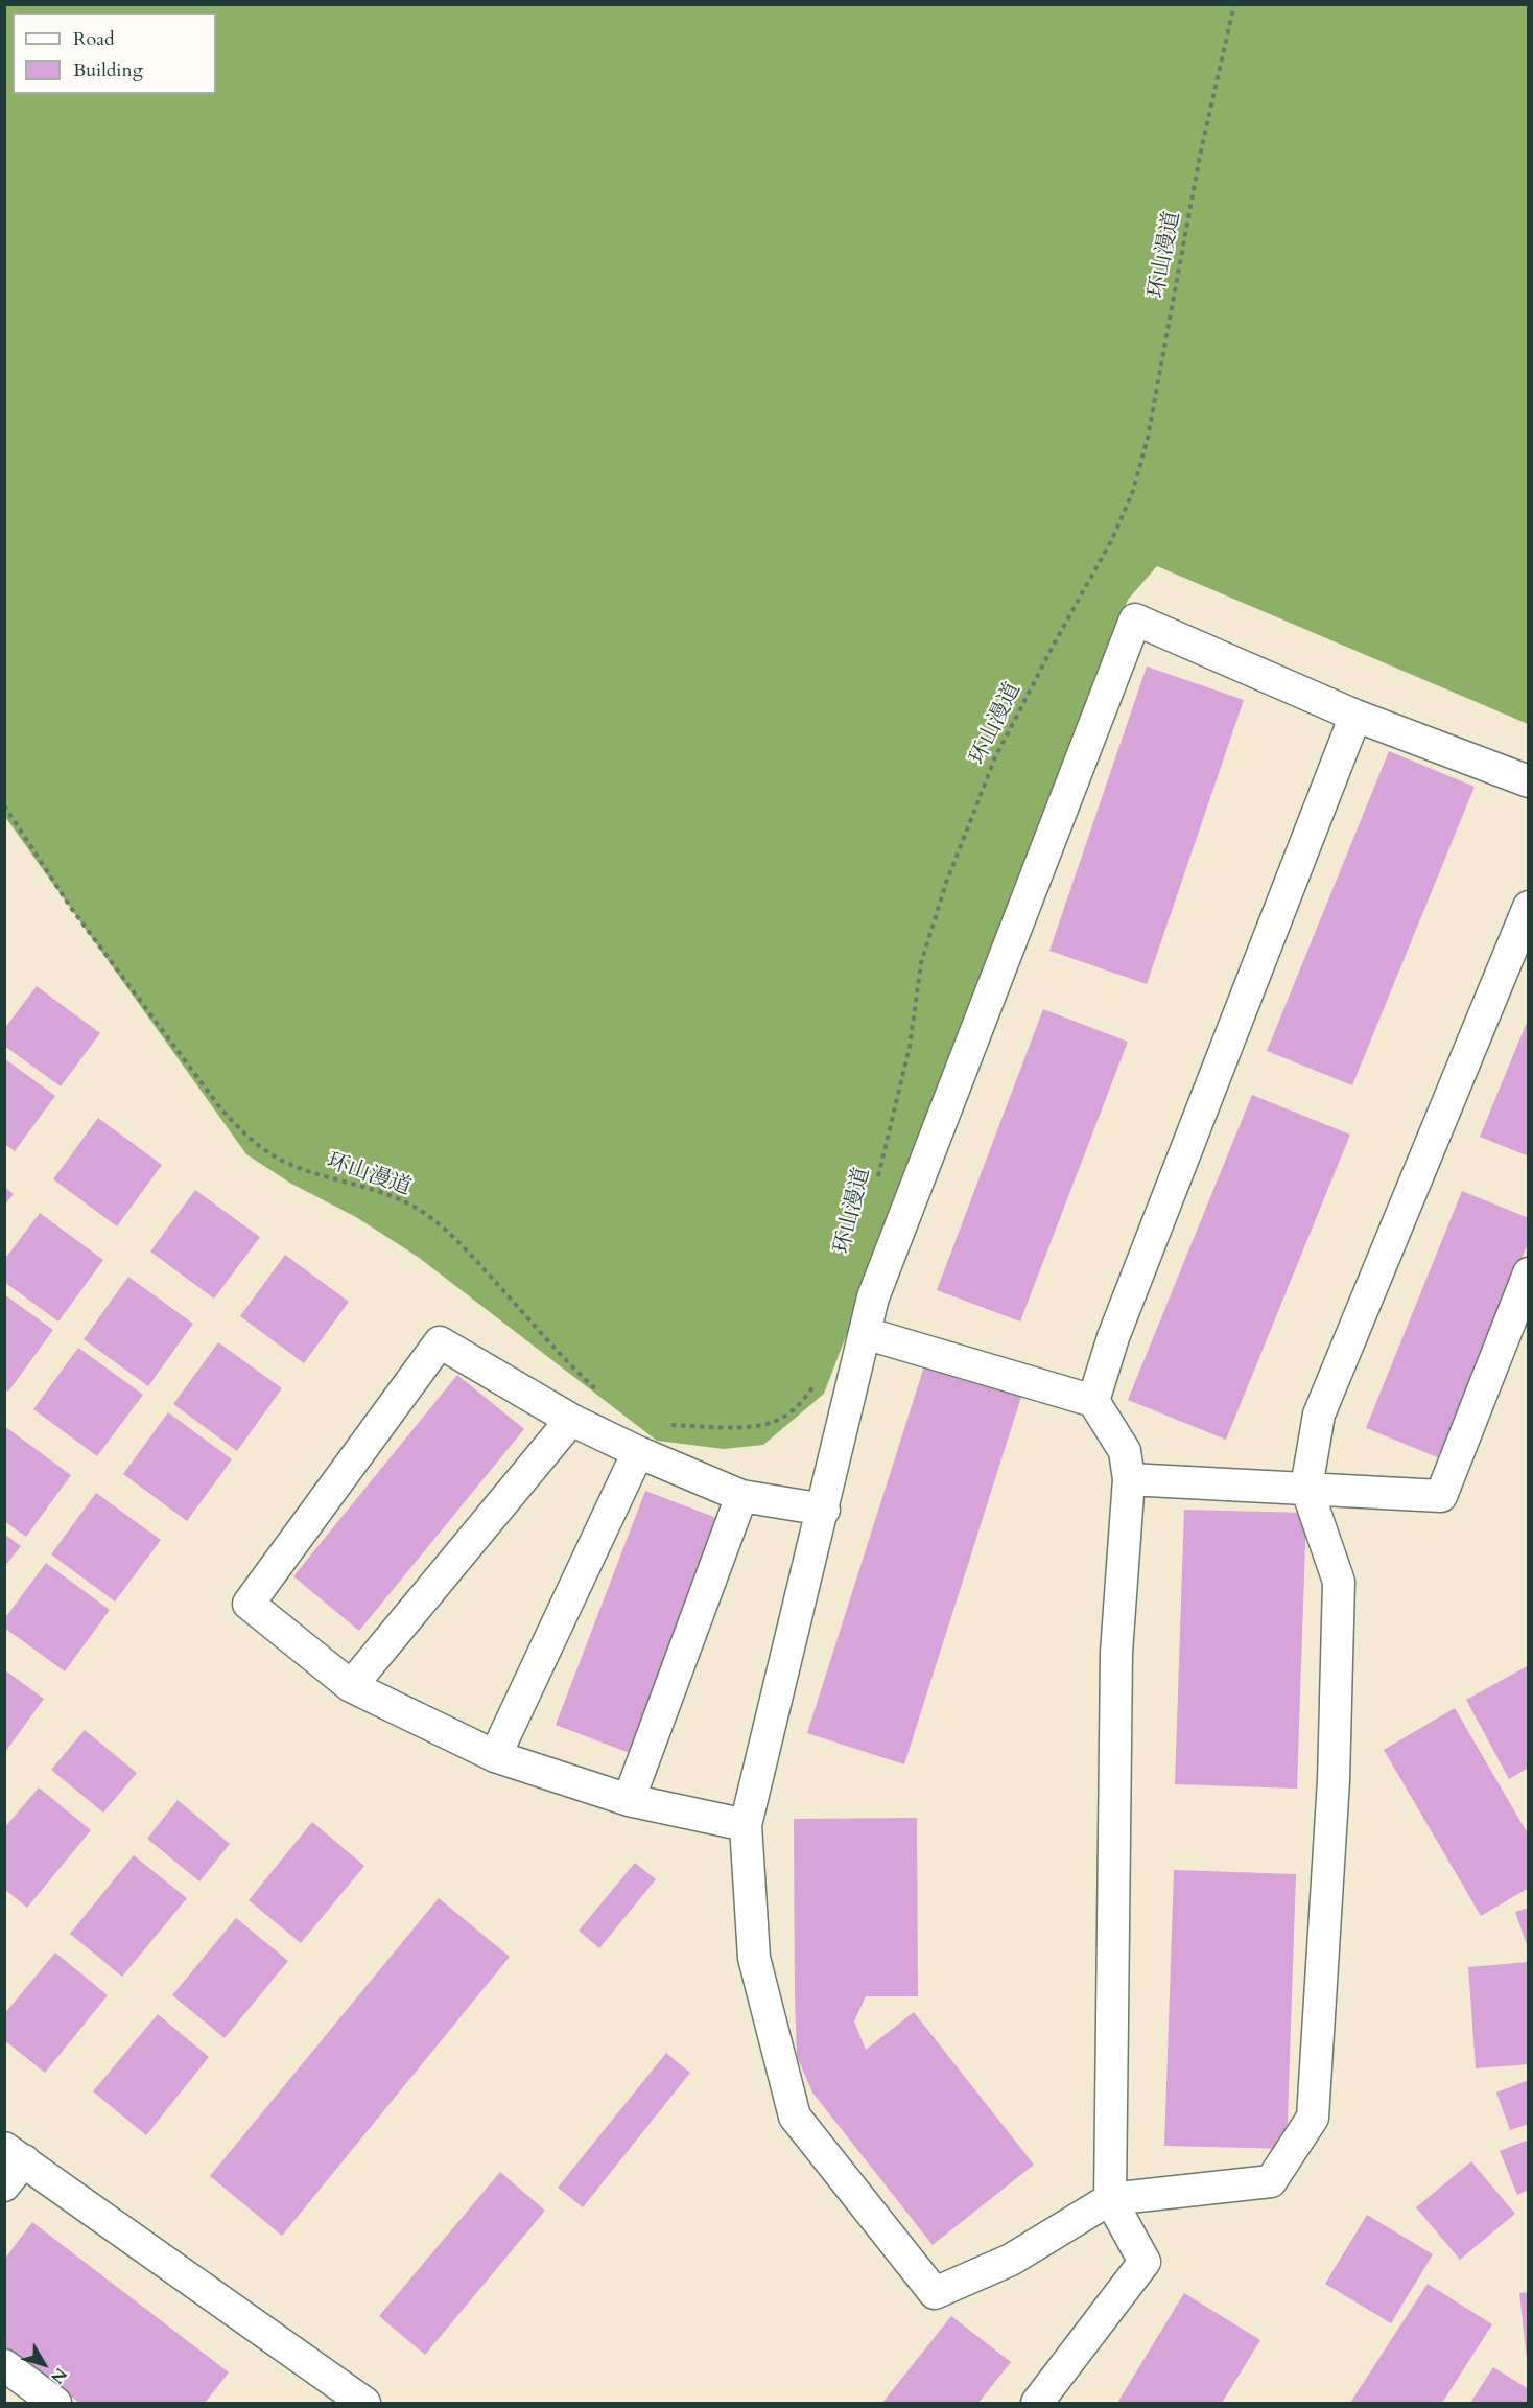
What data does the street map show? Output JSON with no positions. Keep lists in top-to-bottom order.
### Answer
{
  "streets": {
    "path": ["环山漫道"]
  },
  "legend": ["Road", "Building"],
  "north": "bottom right"
}
